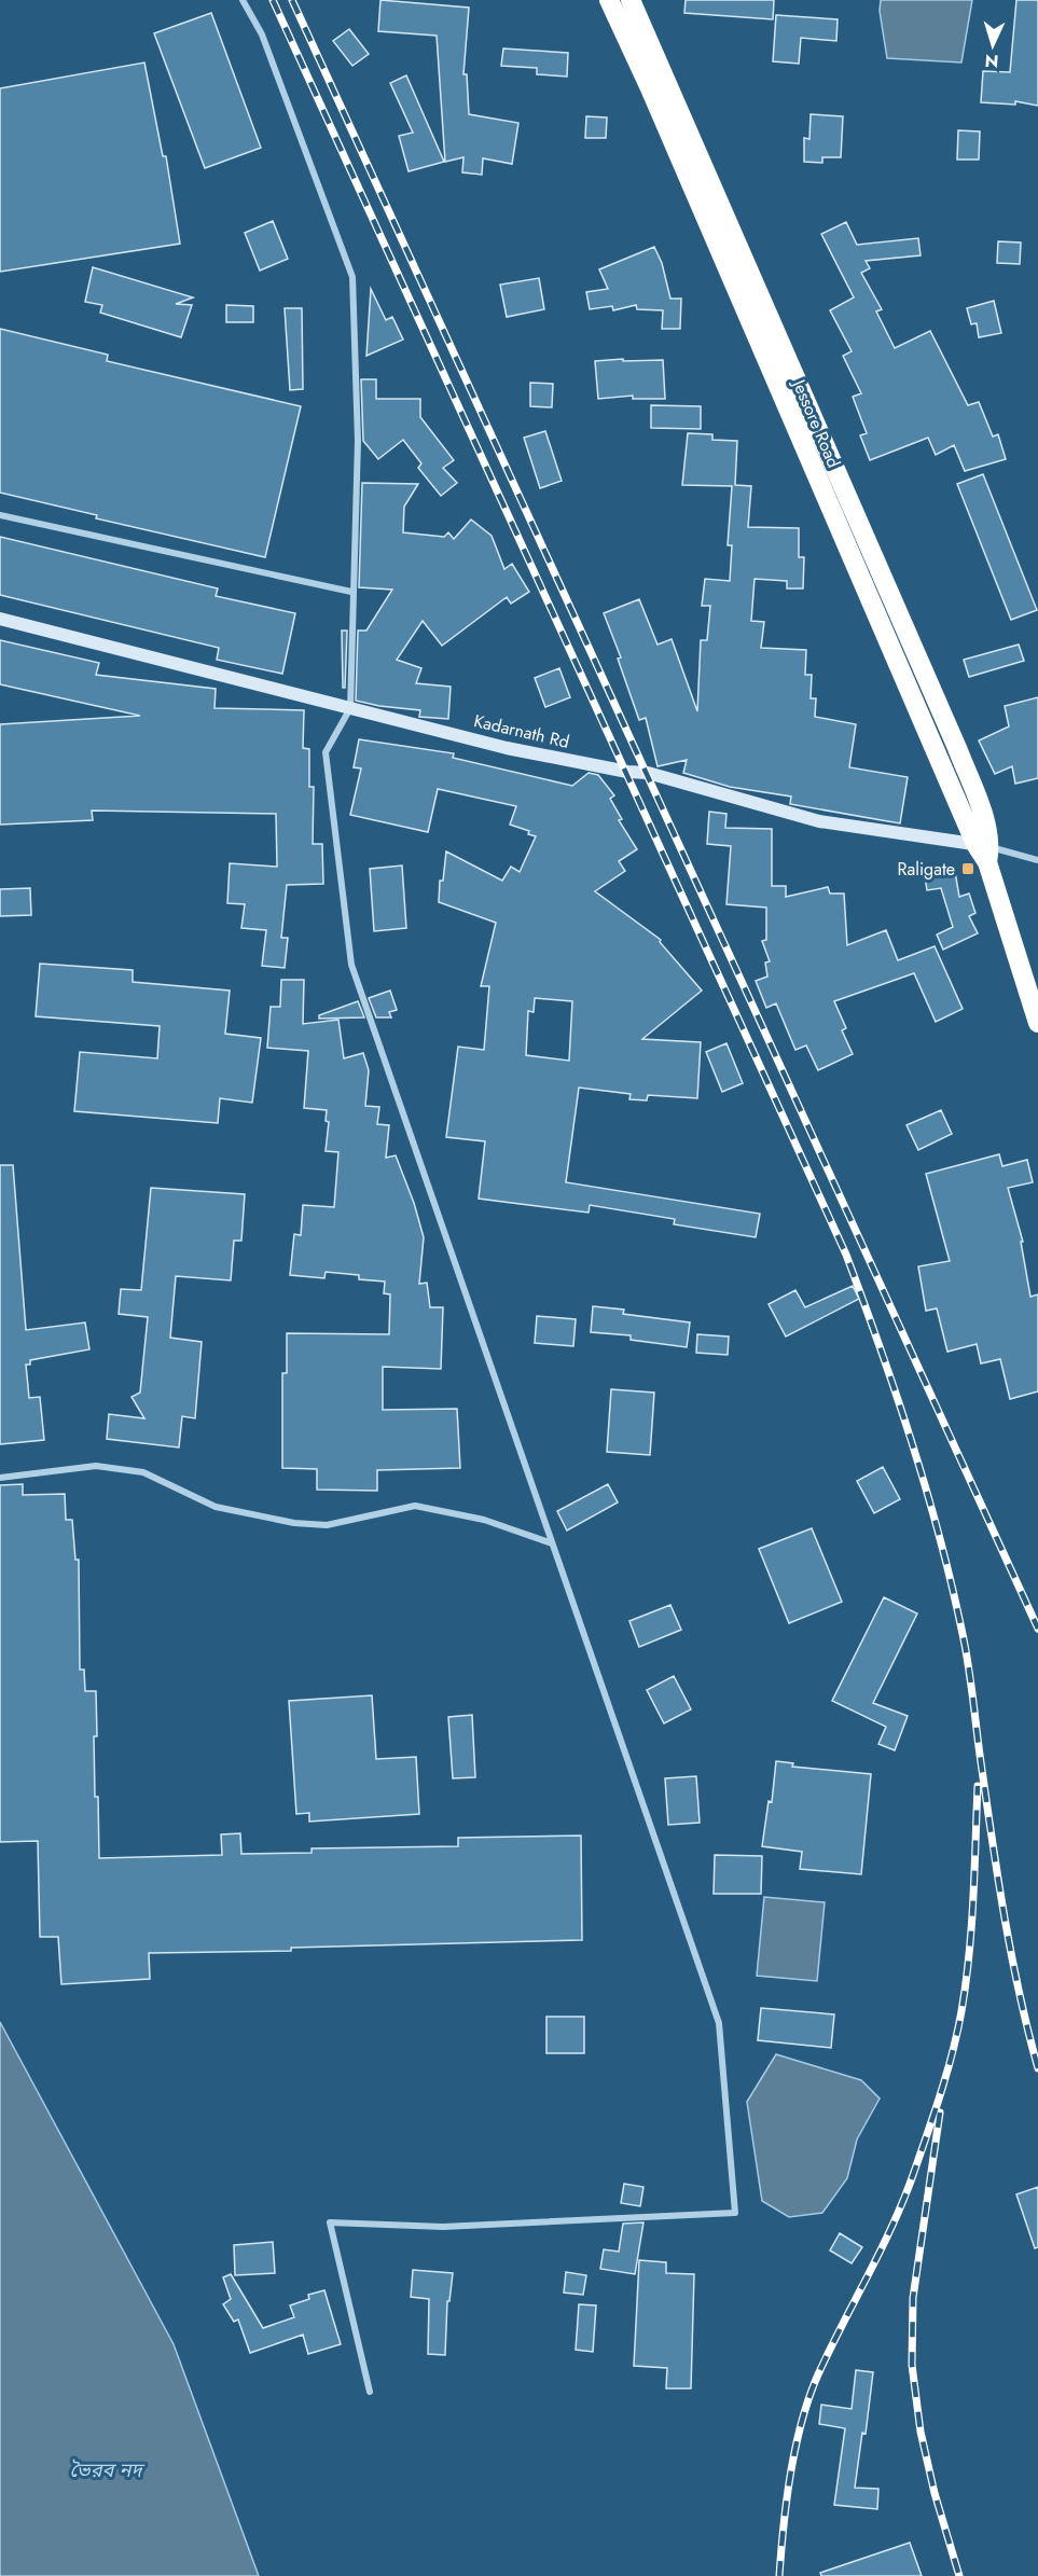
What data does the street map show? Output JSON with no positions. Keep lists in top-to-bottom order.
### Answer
{
  "streets": {
    "highway": ["Jessore Road"],
    "main road": ["Kadarnath Rd"]
  },
  "crossings": [
    ["Jessore Road", "Kadarnath Rd"]
  ],
  "water": ["ভৈরব নদ"],
  "places": {
    "transit": ["Raligate"]
  },
  "north": "bottom"
}
